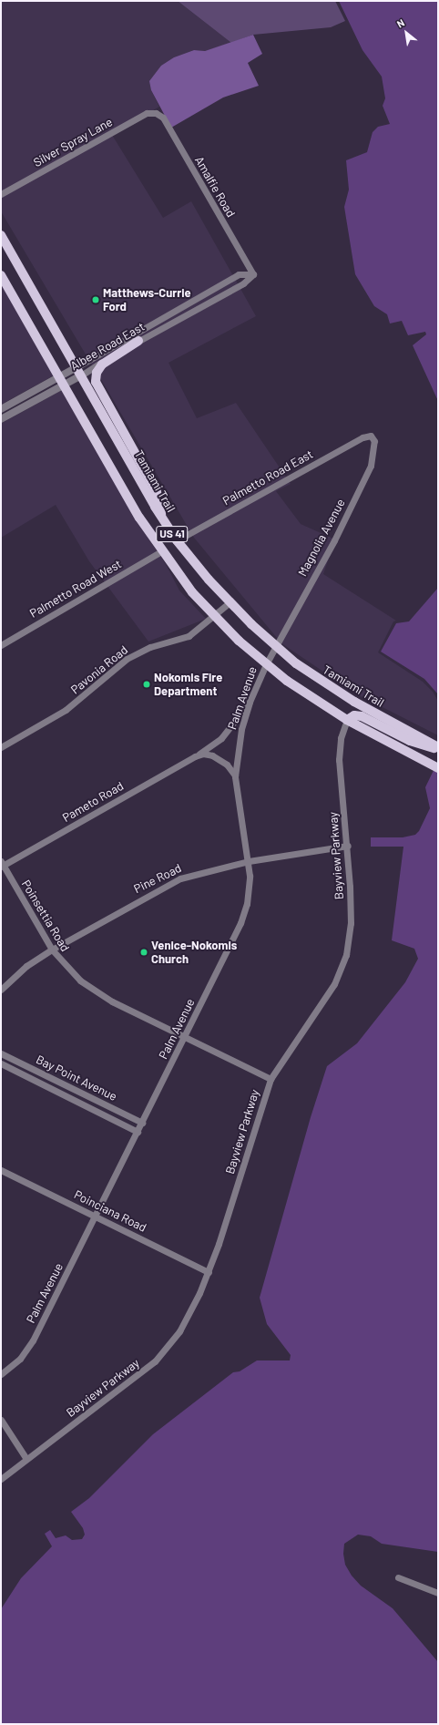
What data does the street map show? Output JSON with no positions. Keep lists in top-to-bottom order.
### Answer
{
  "streets": {
    "main road": ["Tamiami Trail", "US 41"],
    "street": [
      "Silver Spray Lane",
      "Amalfie Road",
      "Albee Road East",
      "Palmetto Road East",
      "Magnolia Avenue",
      "Palmetto Road West",
      "Pavonia Road",
      "Palm Avenue",
      "Pameto Road",
      "Bayview Parkway",
      "Pine Road",
      "Poinsettia Road",
      "Bay Point Avenue",
      "Poinciana Road"
    ]
  },
  "crossings": [
    ["Silver Spray Lane", "Amalfie Road"],
    ["Amalfie Road", "Albee Road East"],
    ["Albee Road East", "Tamiami Trail"],
    ["Albee Road East", "US 41"],
    ["Palmetto Road East", "Tamiami Trail"],
    ["Palmetto Road East", "Magnolia Avenue"],
    ["Tamiami Trail", "Magnolia Avenue"],
    ["Tamiami Trail", "Pavonia Road"],
    ["US 41", "Magnolia Avenue"],
    ["US 41", "Palmetto Road West"],
    ["US 41", "Pavonia Road"],
    ["US 41", "Palm Avenue"],
    ["US 41", "Bayview Parkway"],
    ["Magnolia Avenue", "Palm Avenue"],
    ["Palm Avenue", "Pameto Road"],
    ["Palm Avenue", "Pine Road"],
    ["Palm Avenue", "Poinsettia Road"],
    ["Palm Avenue", "Bay Point Avenue"],
    ["Palm Avenue", "Poinciana Road"],
    ["Pameto Road", "Poinsettia Road"],
    ["Bayview Parkway", "Pine Road"],
    ["Bayview Parkway", "Poinsettia Road"],
    ["Bayview Parkway", "Poinciana Road"],
    ["Pine Road", "Poinsettia Road"]
  ],
  "places": ["Matthews-Currie Ford", "Nokomis Fire Department", "Venice-Nokomis Church"],
  "north": "top left"
}
